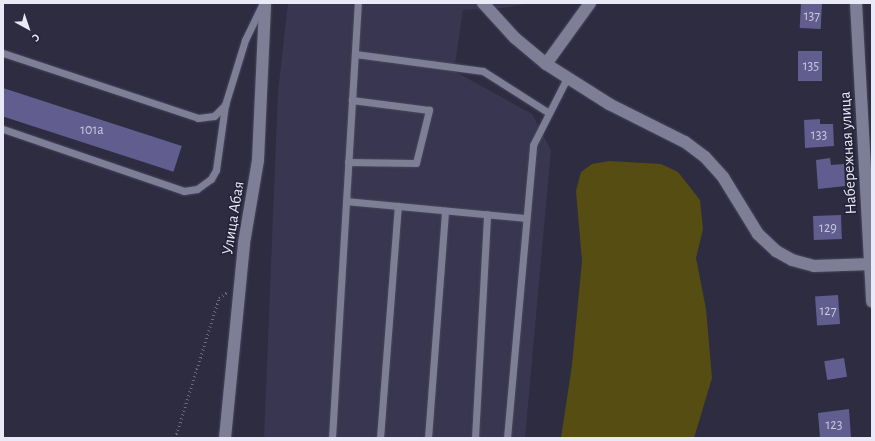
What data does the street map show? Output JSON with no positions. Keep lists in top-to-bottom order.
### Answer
{
  "streets": {
    "street": ["Набережная улица", "Улица Абая"]
  },
  "house_numbers": [
    "137",
    "135",
    "101а",
    "133",
    "129",
    "127",
    "123"
  ],
  "north": "bottom right"
}
